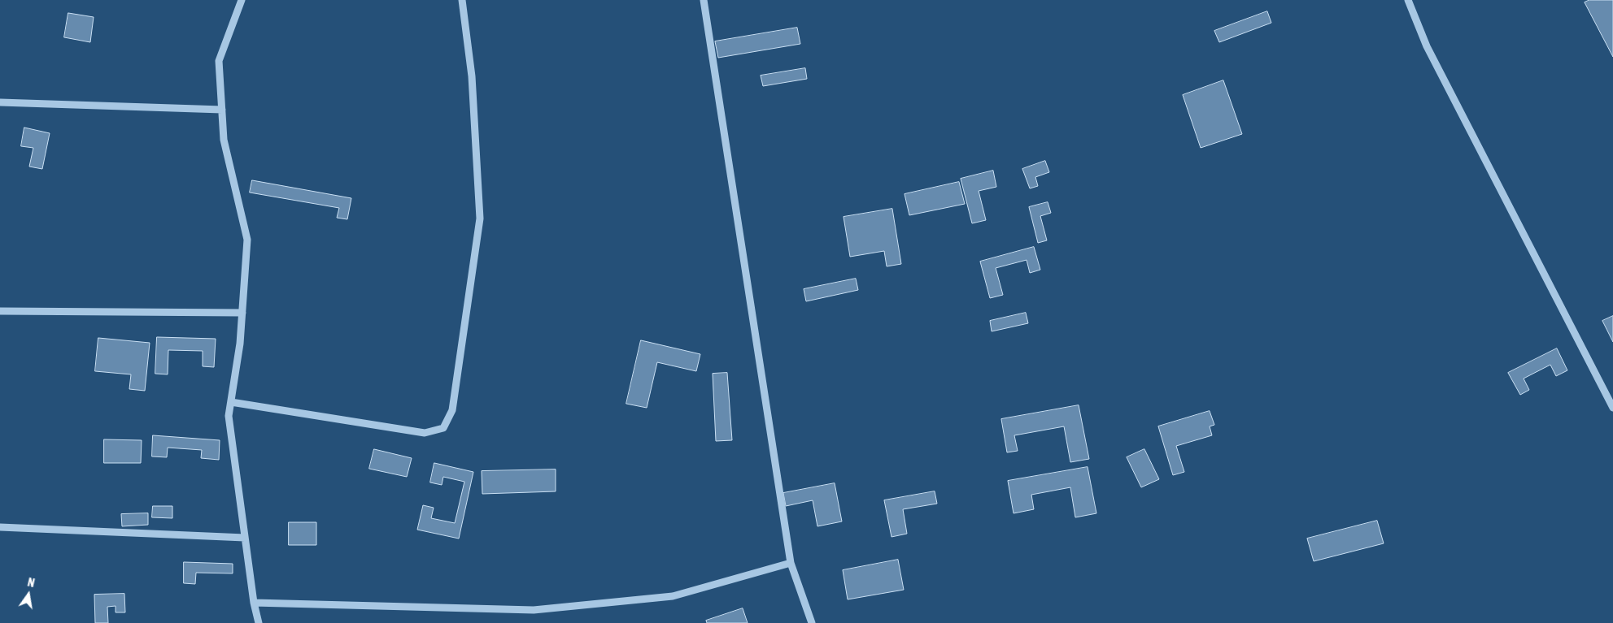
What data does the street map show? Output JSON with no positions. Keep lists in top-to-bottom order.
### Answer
{
  "north": "top"
}
